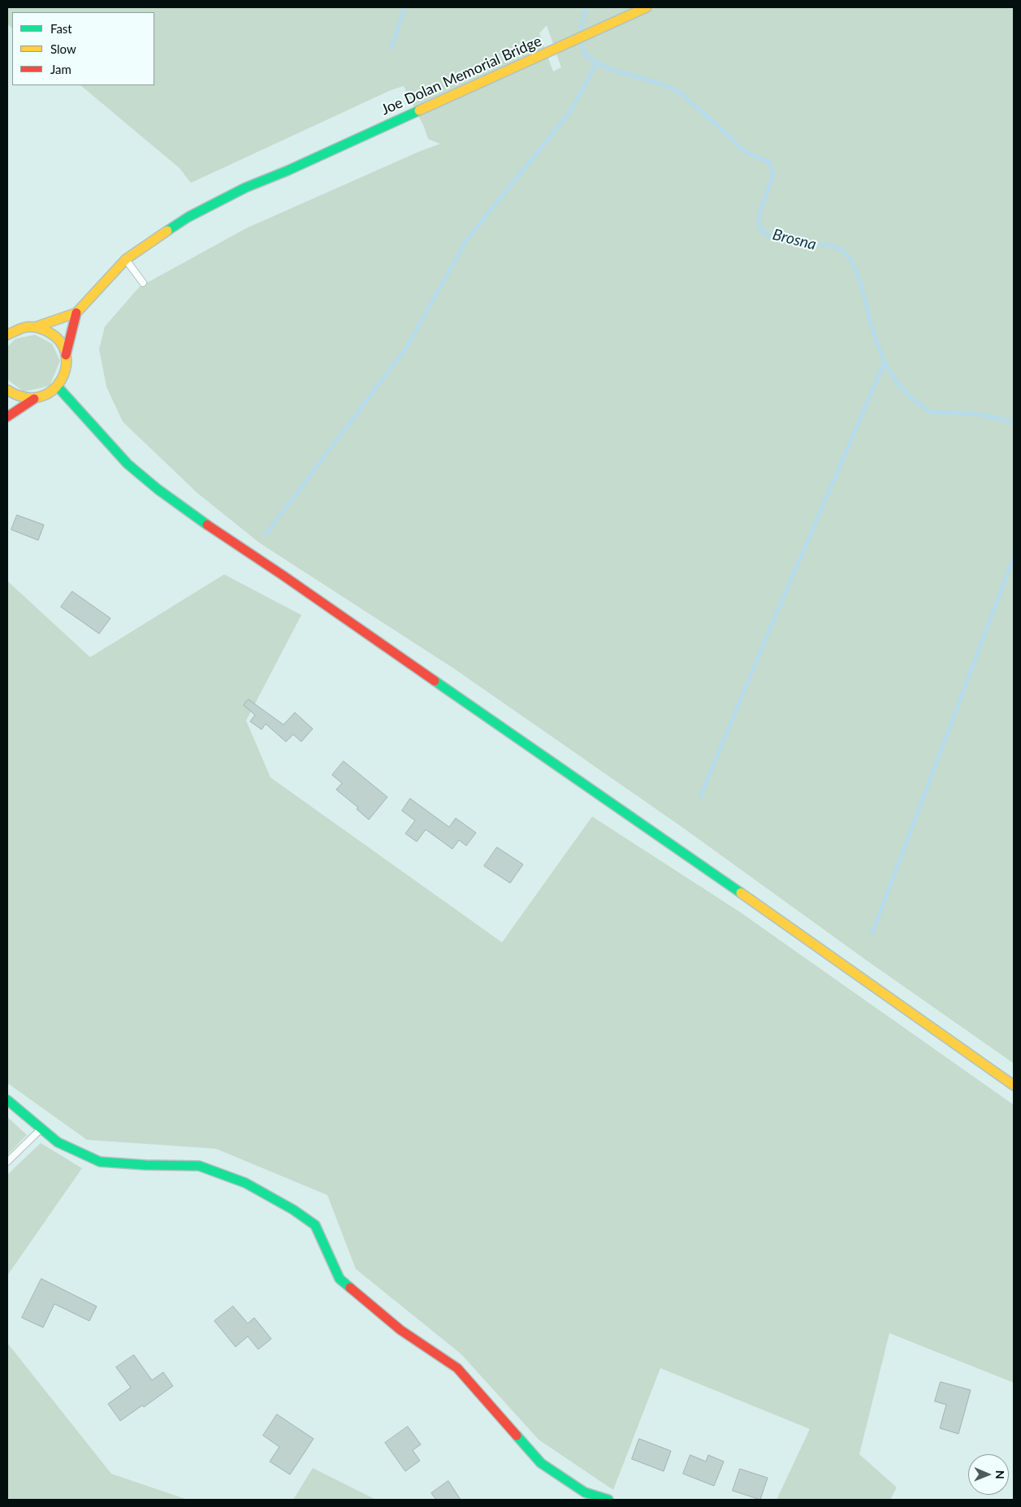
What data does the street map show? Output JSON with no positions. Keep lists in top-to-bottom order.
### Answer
{
  "streets": {
    "street": ["Joe Dolan Memorial Bridge"]
  },
  "water": ["Brosna"],
  "legend": ["Fast", "Slow", "Jam"],
  "north": "right"
}
